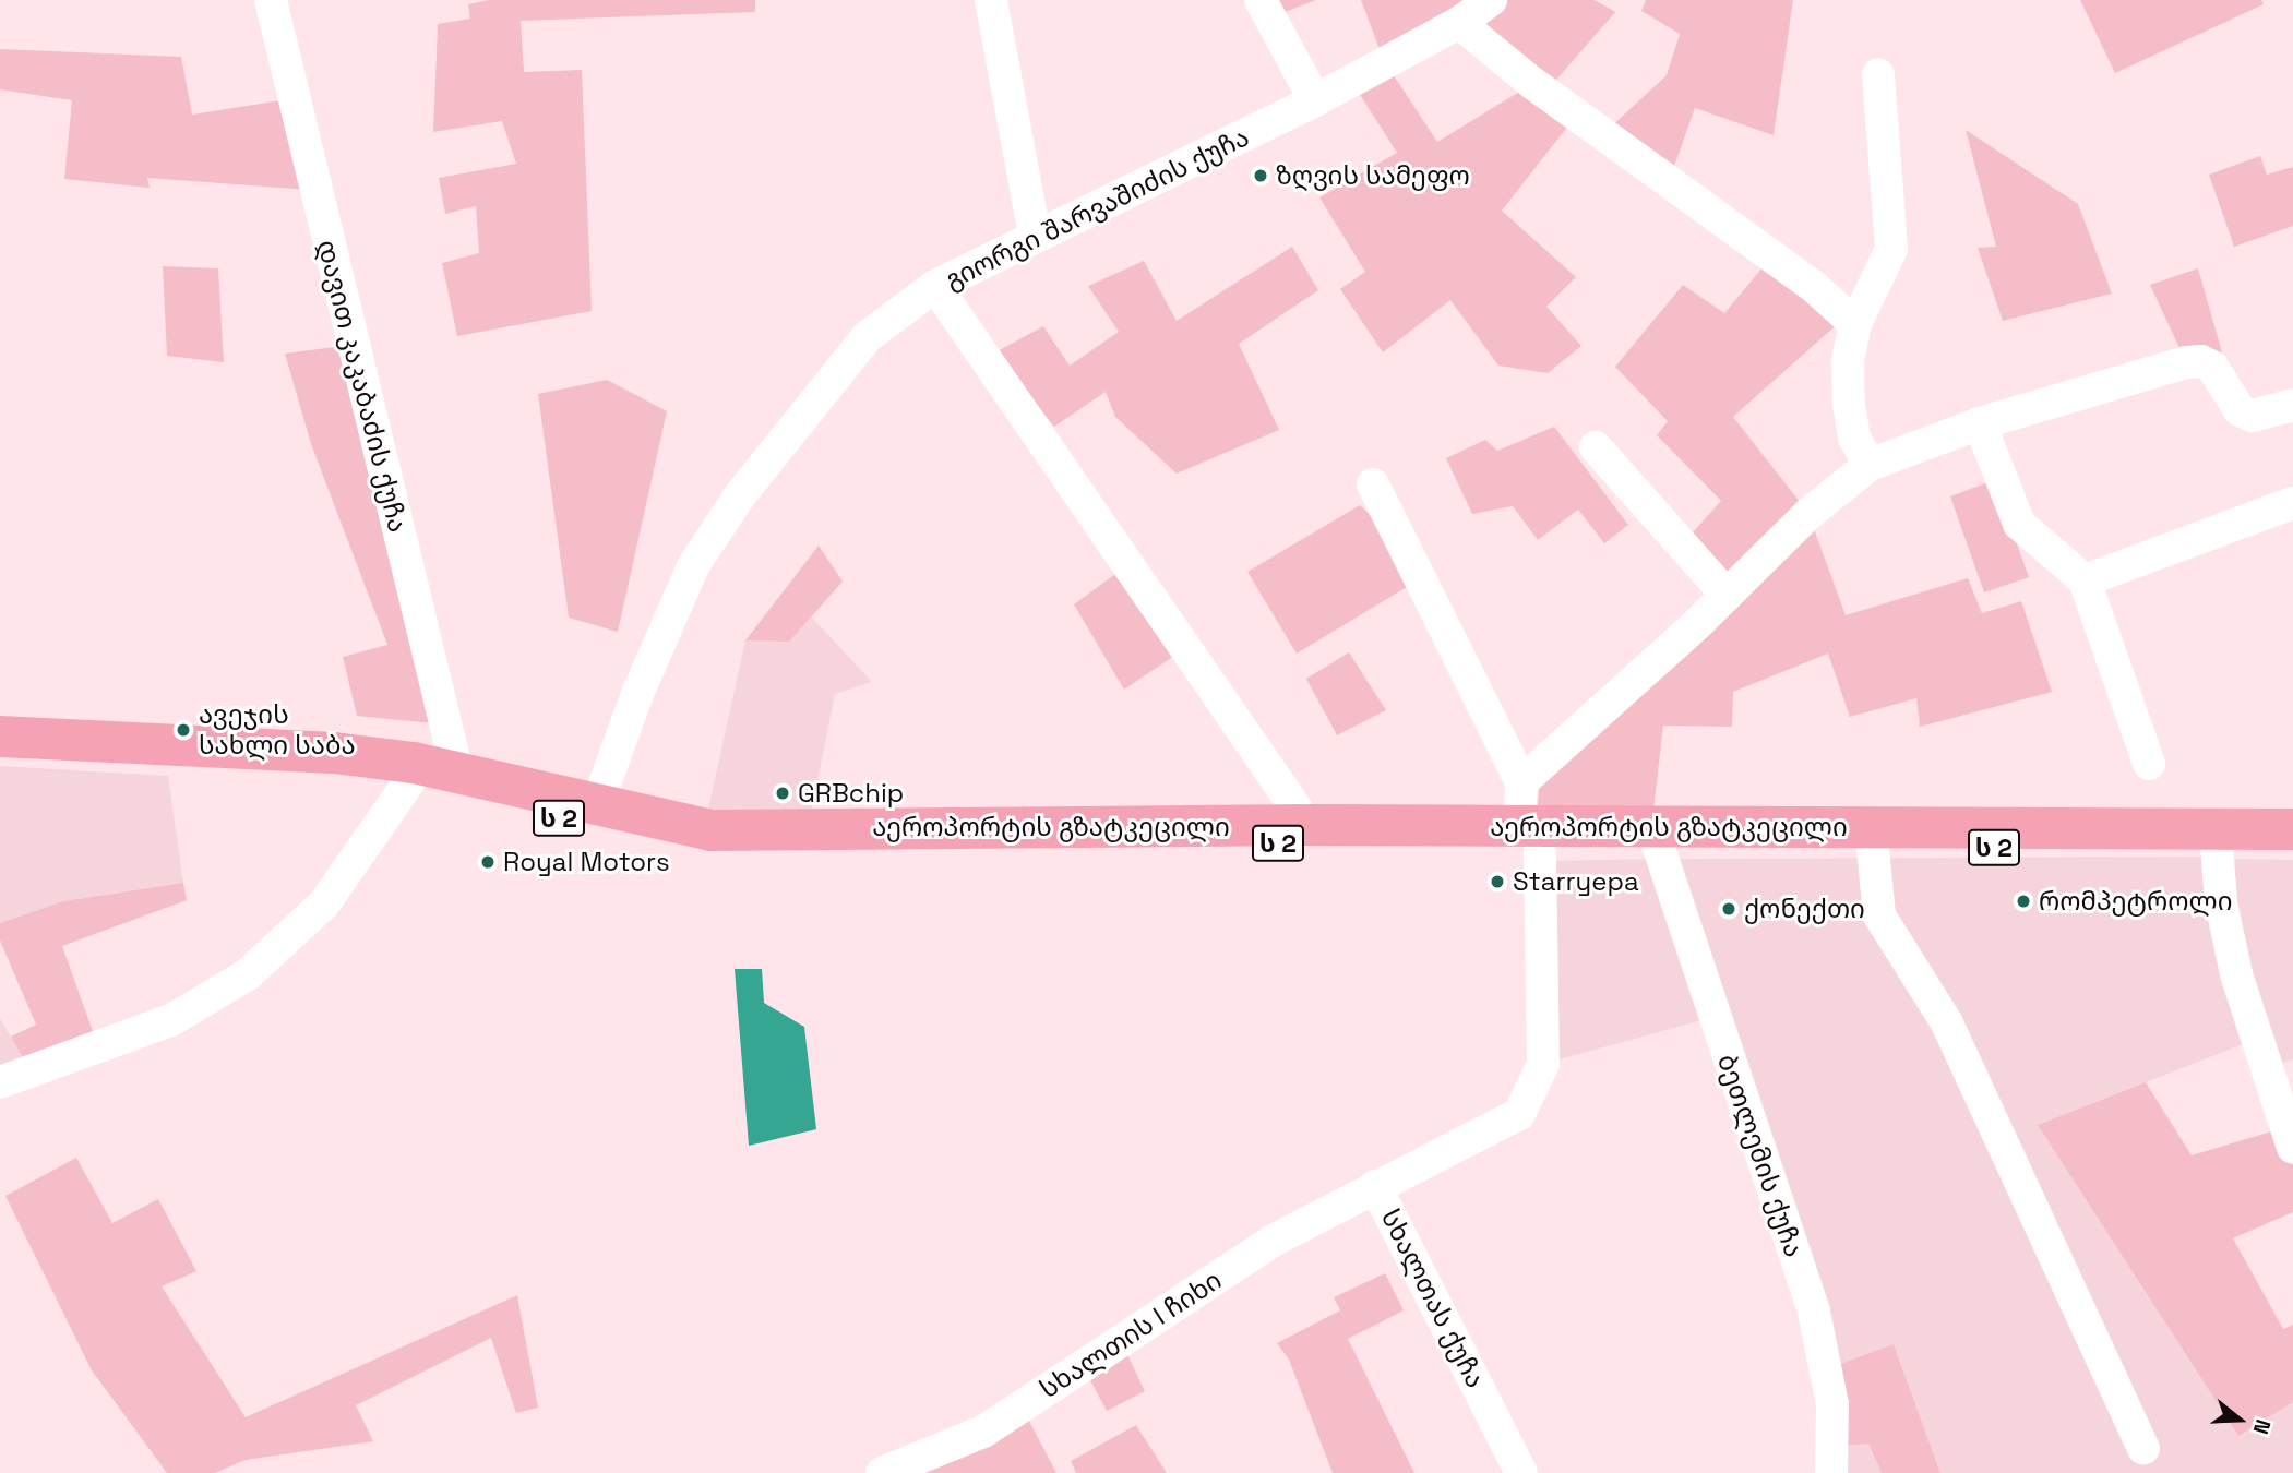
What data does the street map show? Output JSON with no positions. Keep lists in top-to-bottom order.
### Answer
{
  "streets": {
    "highway": ["ს 2", "აეროპორტის გზატკეცილი"],
    "street": [
      "გიორგი შარვაშიძის ქუჩა",
      "დავით კაკაბაძის ქუჩა",
      "ბეთლემის ქუჩა",
      "სხალთას ქუჩა",
      "სხალთის I ჩიხი"
    ]
  },
  "crossings": [
    ["გიორგი შარვაშიძის ქუჩა", "აეროპორტის გზატკეცილი"],
    ["დავით კაკაბაძის ქუჩა", "აეროპორტის გზატკეცილი"],
    ["აეროპორტის გზატკეცილი", "ბეთლემის ქუჩა"],
    ["აეროპორტის გზატკეცილი", "სხალთას ქუჩა"],
    ["სხალთას ქუჩა", "სხალთის I ჩიხი"]
  ],
  "places": [
    "ზღვის სამეფო",
    "ავეჯის სახლი საბა",
    "GRBchip",
    "Royal Motors",
    "Starryepa",
    "რომპეტროლი",
    "ქონექთი"
  ],
  "north": "right"
}
